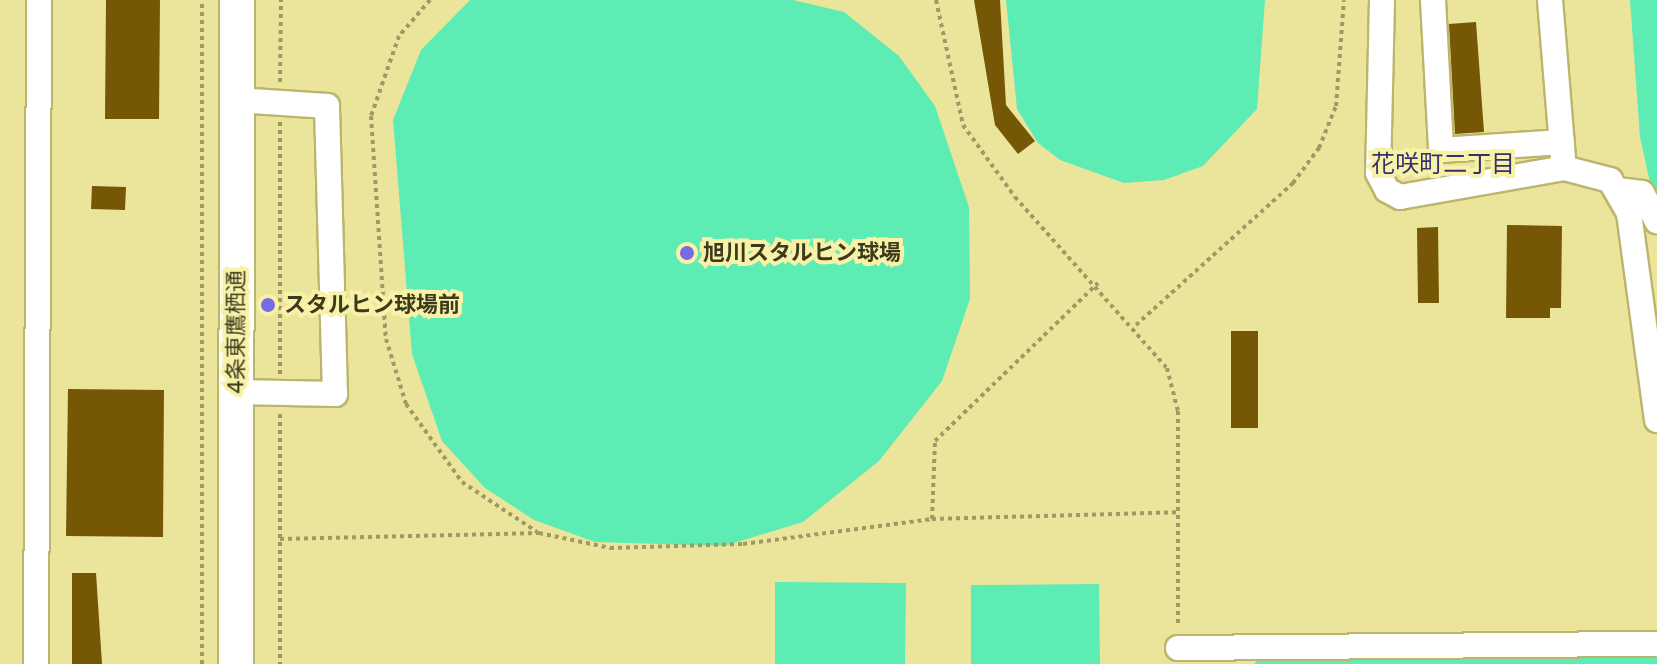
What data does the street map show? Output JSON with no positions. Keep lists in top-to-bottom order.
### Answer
{
  "streets": {
    "highway": ["4条東鷹栖通"]
  },
  "districts": ["花咲町二丁目"],
  "places": ["旭川スタルヒン球場", "スタルヒン球場前"]
}
